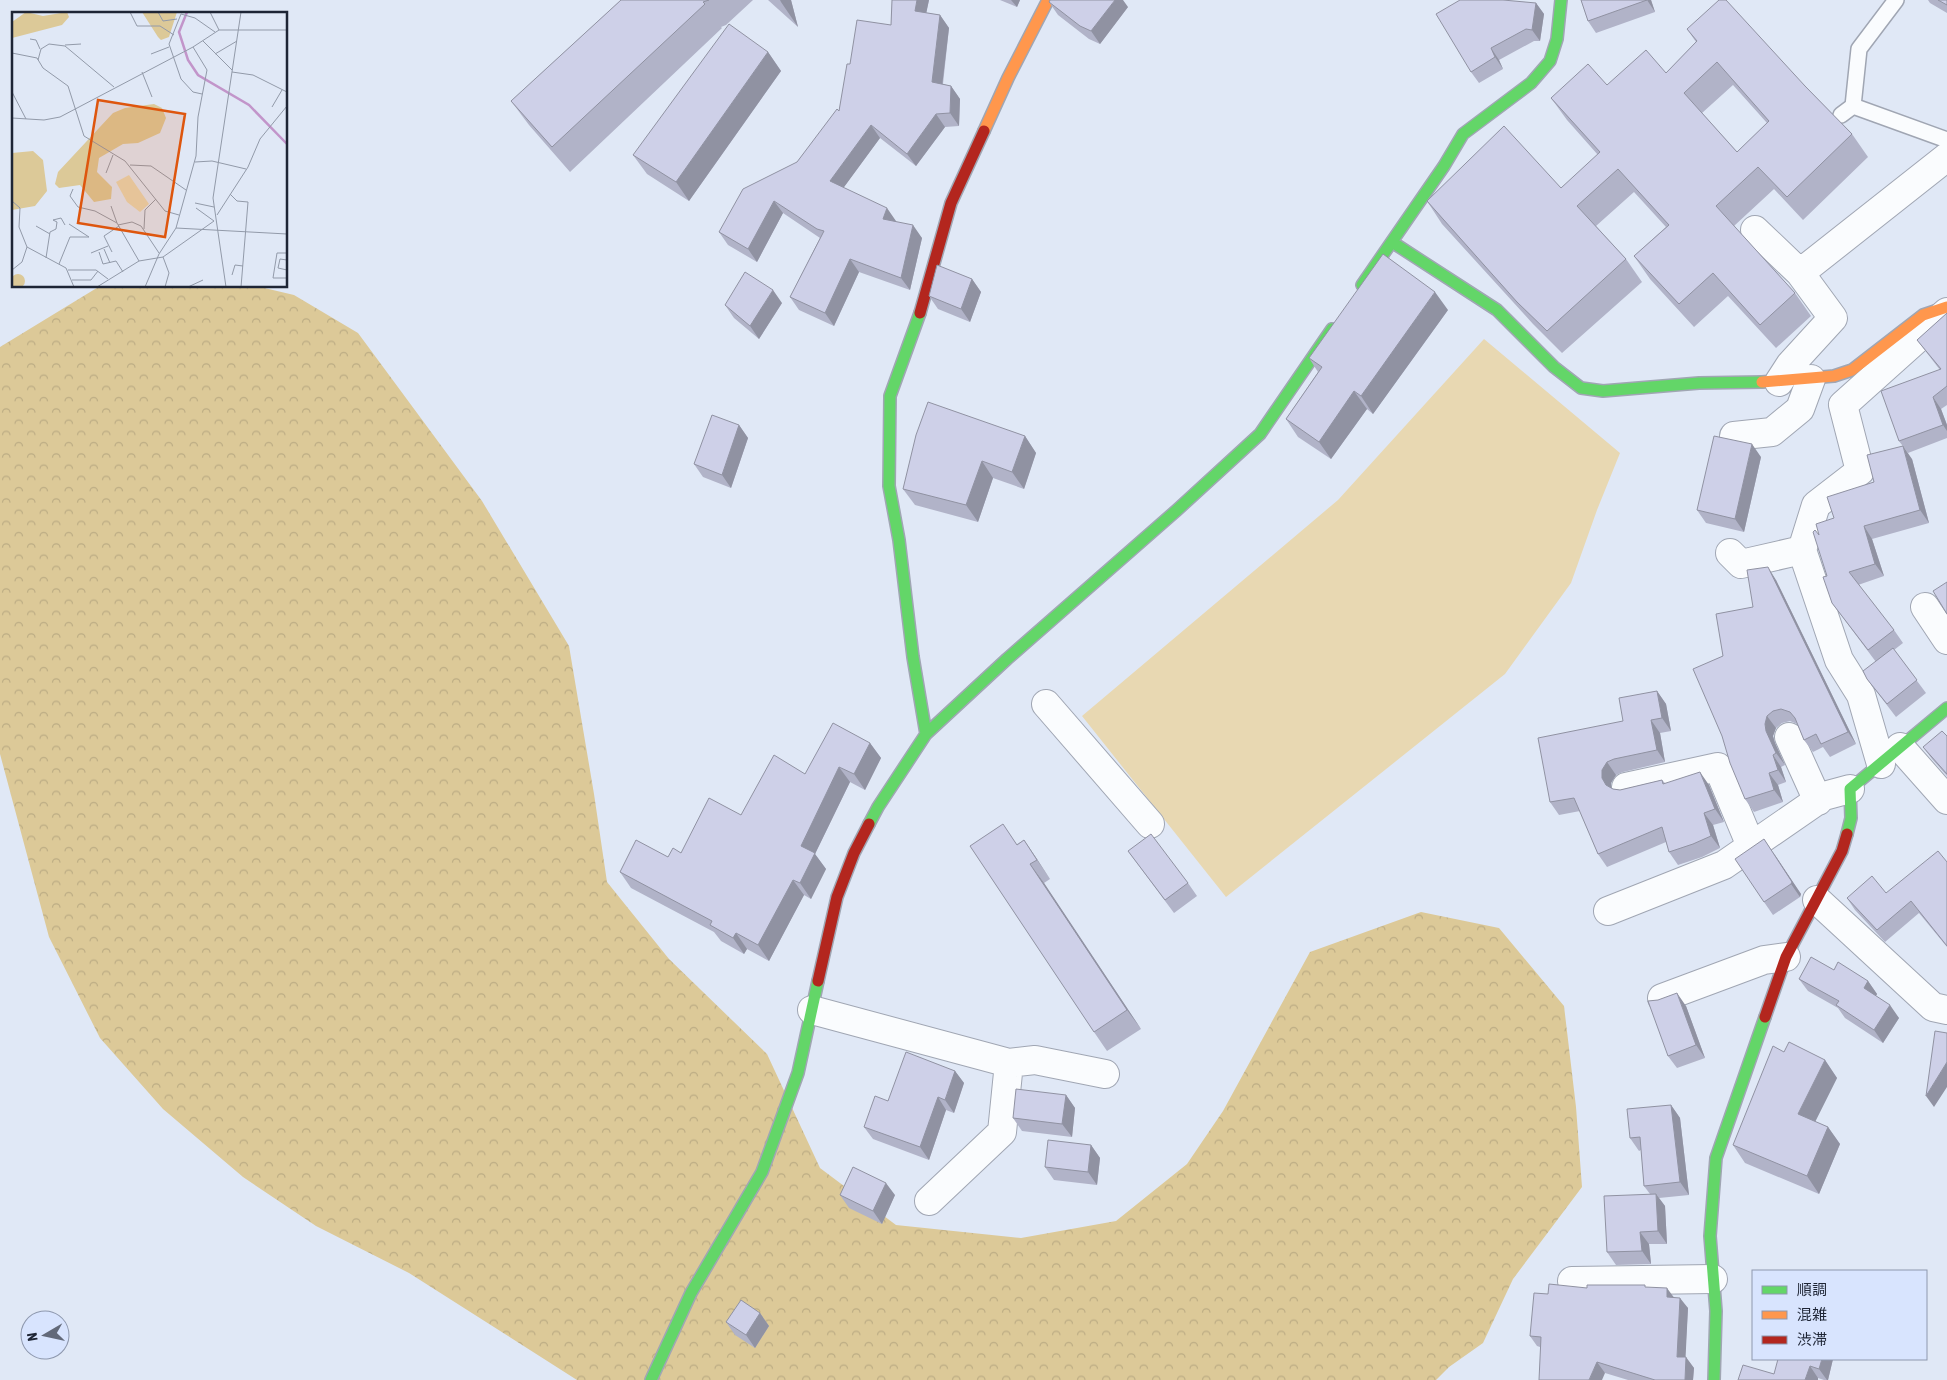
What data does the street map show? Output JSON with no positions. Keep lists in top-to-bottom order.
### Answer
{
  "legend": ["順調", "混雑", "渋滞"],
  "north": "left"
}
